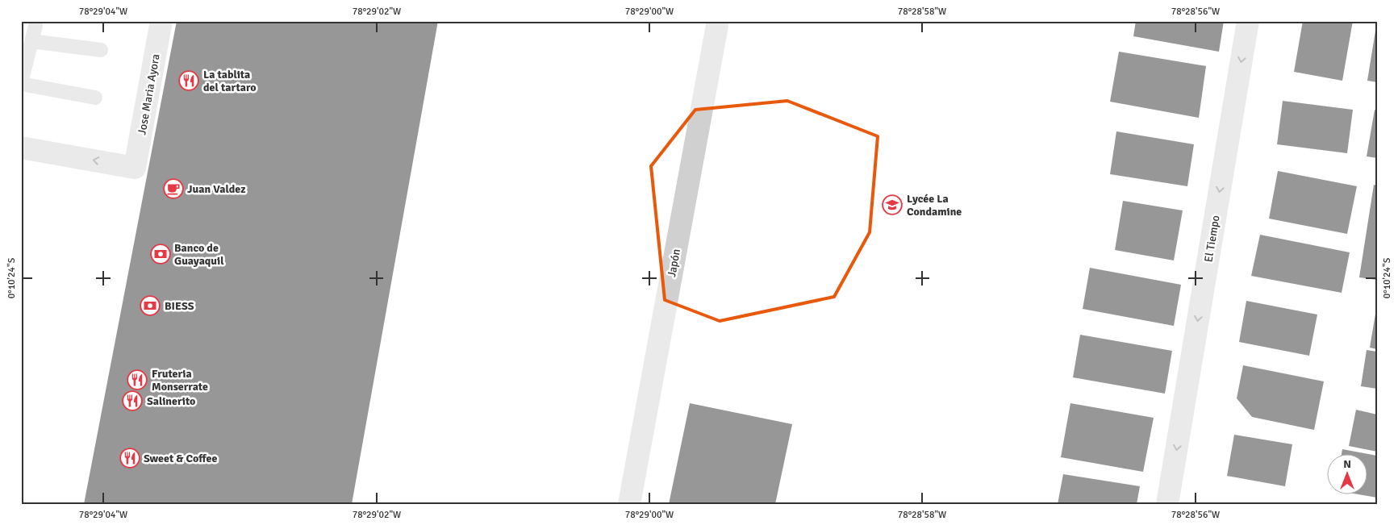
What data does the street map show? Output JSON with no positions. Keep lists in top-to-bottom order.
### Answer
{
  "streets": {
    "street": ["Jose Maria Ayora", "El Tiempo", "Japón"]
  },
  "one_way": ["El Tiempo"],
  "places": {
    "restaurant": [
      "La tablita del tartaro",
      "Fruteria Monserrate",
      "Salinerito",
      "Sweet & Coffee"
    ],
    "cafe": ["Juan Valdez"],
    "school or university": ["Lycée La Condamine"],
    "bank": ["Banco de Guayaquil", "BIESS"]
  },
  "north": "top",
  "coordinates": [
    "78°29'04\"W",
    "78°29'02\"W",
    "78°29'00\"W",
    "78°28'58\"W",
    "78°28'56\"W",
    "0°10'24\"S"
  ]
}
